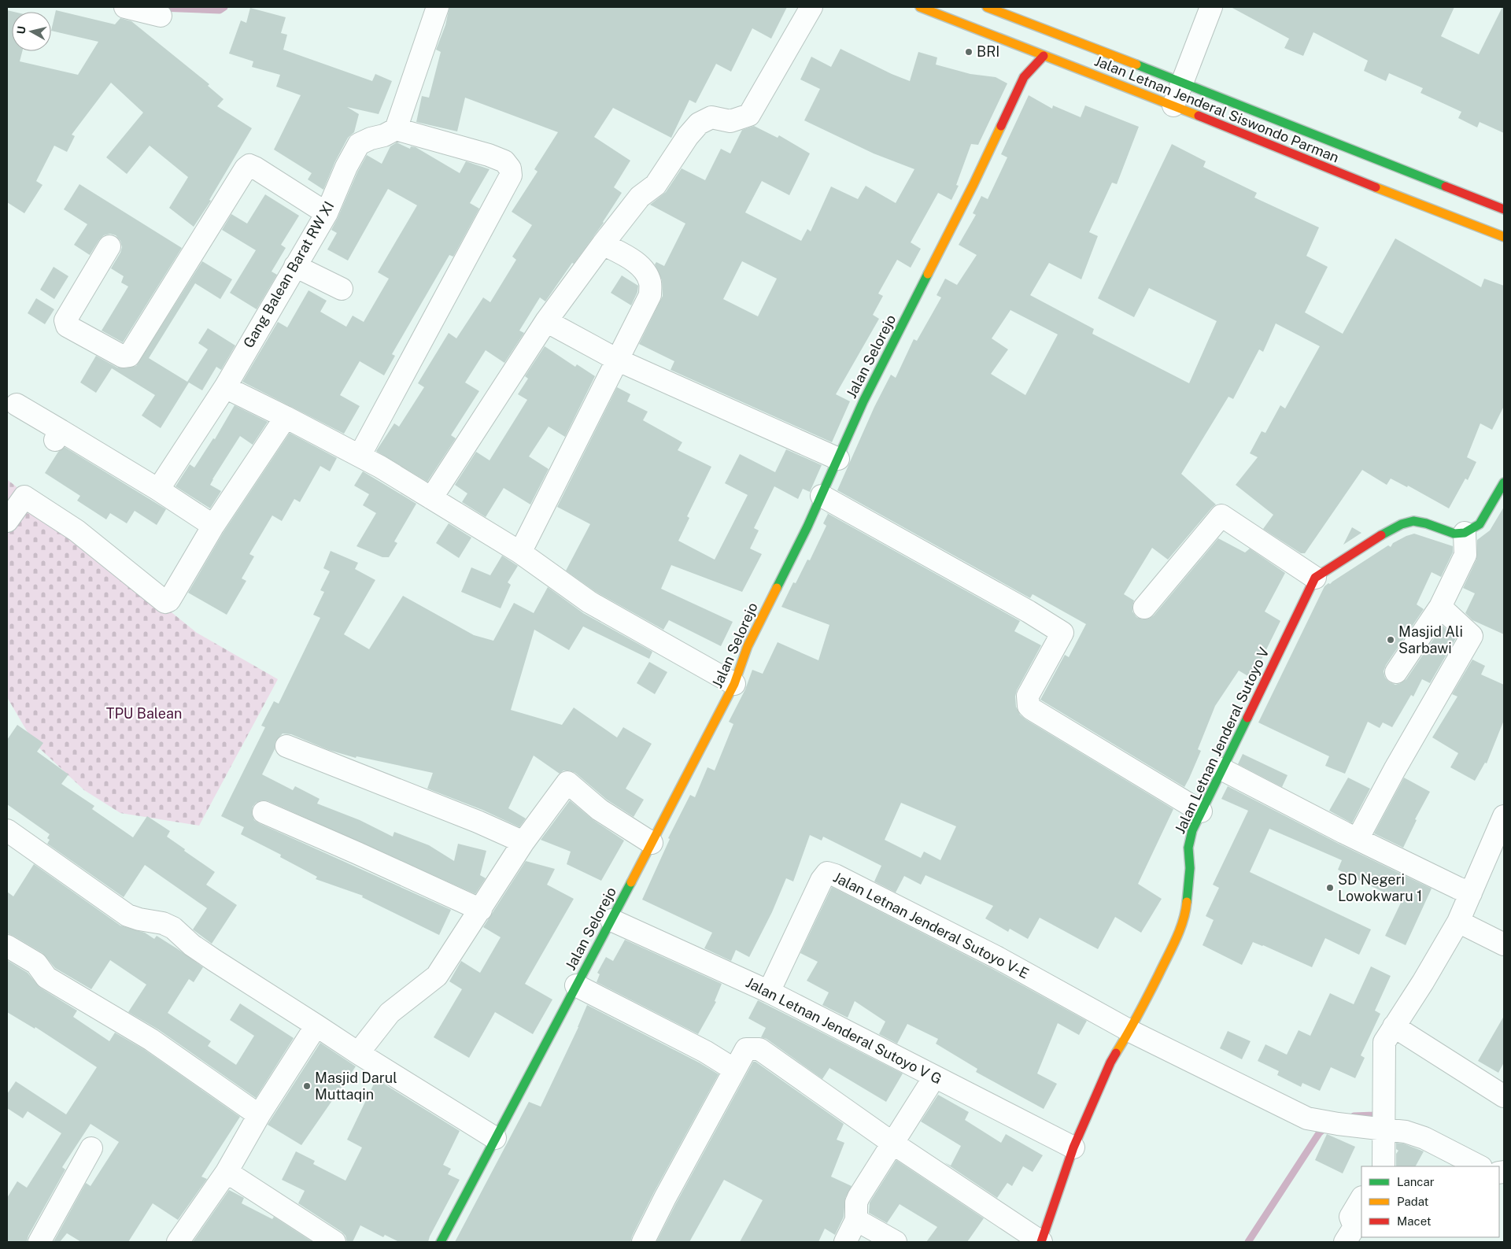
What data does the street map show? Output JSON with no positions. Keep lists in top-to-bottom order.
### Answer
{
  "streets": {
    "street": [
      "Jalan Letnan Jenderal Siswondo Parman",
      "Gang Balean Barat RW XI",
      "Jalan Selorejo",
      "Jalan Letnan Jenderal Sutoyo V",
      "Jalan Letnan Jenderal Sutoyo V-E",
      "Jalan Letnan Jenderal Sutoyo V G"
    ]
  },
  "crossings": [
    ["Jalan Letnan Jenderal Siswondo Parman", "Jalan Selorejo"],
    ["Jalan Selorejo", "Jalan Letnan Jenderal Sutoyo V G"],
    ["Jalan Letnan Jenderal Sutoyo V", "Jalan Letnan Jenderal Sutoyo V-E"],
    ["Jalan Letnan Jenderal Sutoyo V", "Jalan Letnan Jenderal Sutoyo V G"],
    ["Jalan Letnan Jenderal Sutoyo V-E", "Jalan Letnan Jenderal Sutoyo V G"]
  ],
  "parks": ["TPU Balean"],
  "places": [
    "BRI",
    "Masjid Ali Sarbawi",
    "SD Negeri Lowokwaru 1",
    "Masjid Darul Muttaqin"
  ],
  "legend": ["Lancar", "Padat", "Macet"],
  "north": "left"
}
